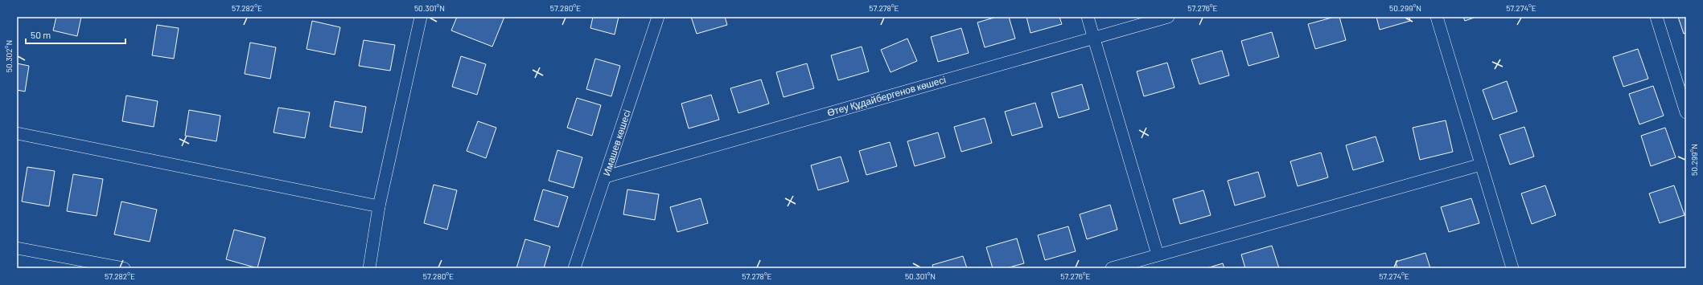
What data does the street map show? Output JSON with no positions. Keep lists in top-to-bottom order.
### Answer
{
  "streets": {
    "street": ["Өтеу Құдайбергенов көшесі", "Имашев көшесі"]
  },
  "crossings": [
    ["Өтеу Құдайбергенов көшесі", "Имашев көшесі"]
  ],
  "scale_bar": "50 m",
  "coordinates": [
    "57.282°E",
    "50.301°N",
    "57.280°E",
    "57.278°E",
    "57.276°E",
    "50.299°N",
    "57.274°E",
    "50.302°N"
  ]
}
